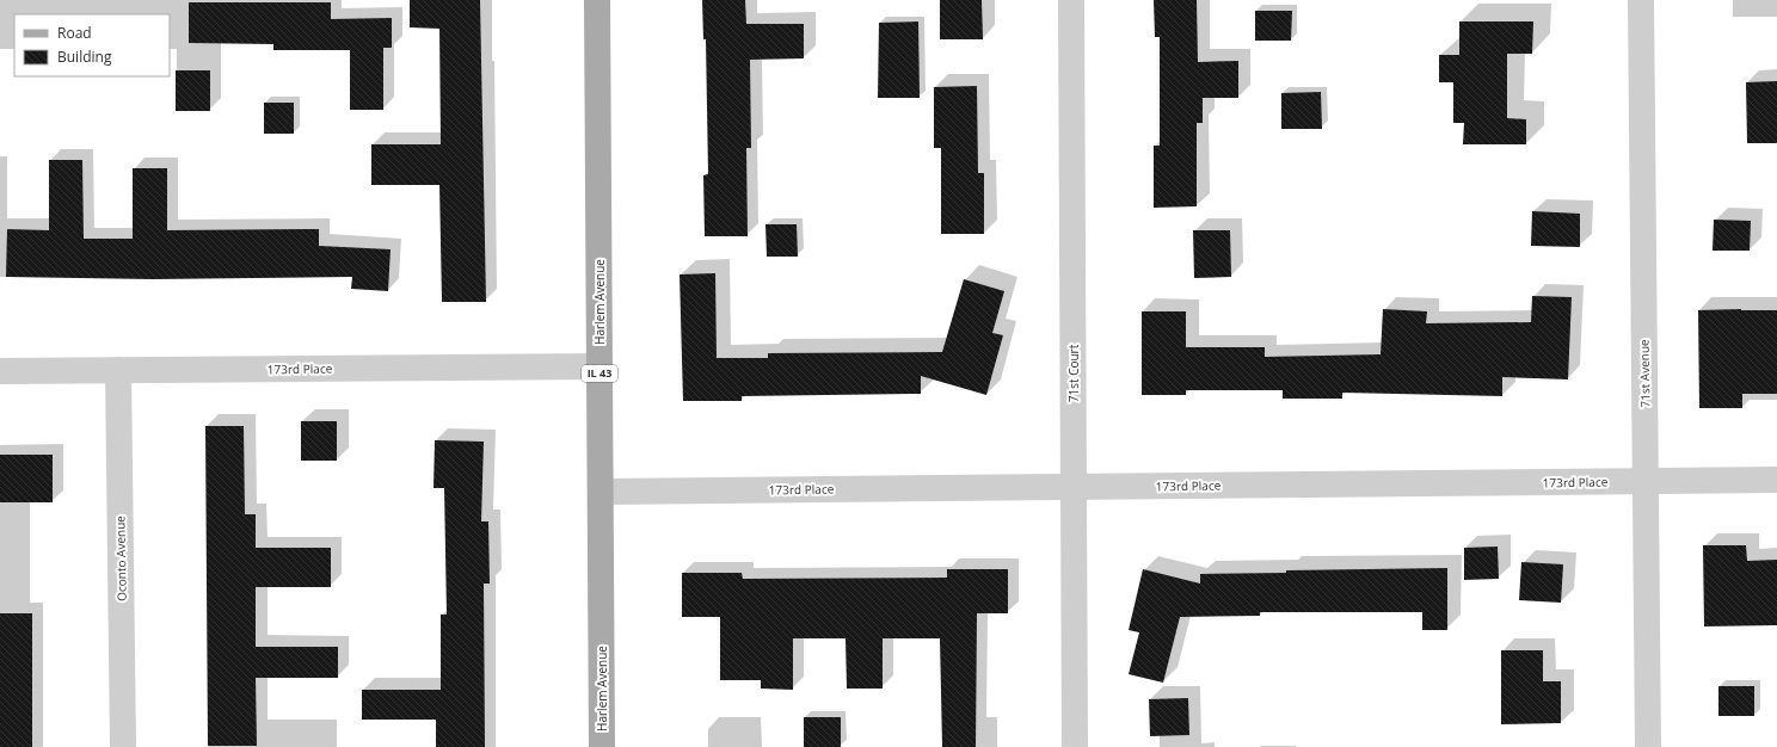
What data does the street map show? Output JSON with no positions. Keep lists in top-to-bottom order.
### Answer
{
  "streets": {
    "main road": ["Harlem Avenue", "IL 43"],
    "street": [
      "173rd Place",
      "71st Court",
      "71st Avenue",
      "Oconto Avenue"
    ]
  },
  "crossings": [
    ["Harlem Avenue", "173rd Place"],
    ["173rd Place", "71st Court"],
    ["173rd Place", "71st Avenue"],
    ["173rd Place", "Oconto Avenue"]
  ],
  "legend": ["Road", "Building"]
}
